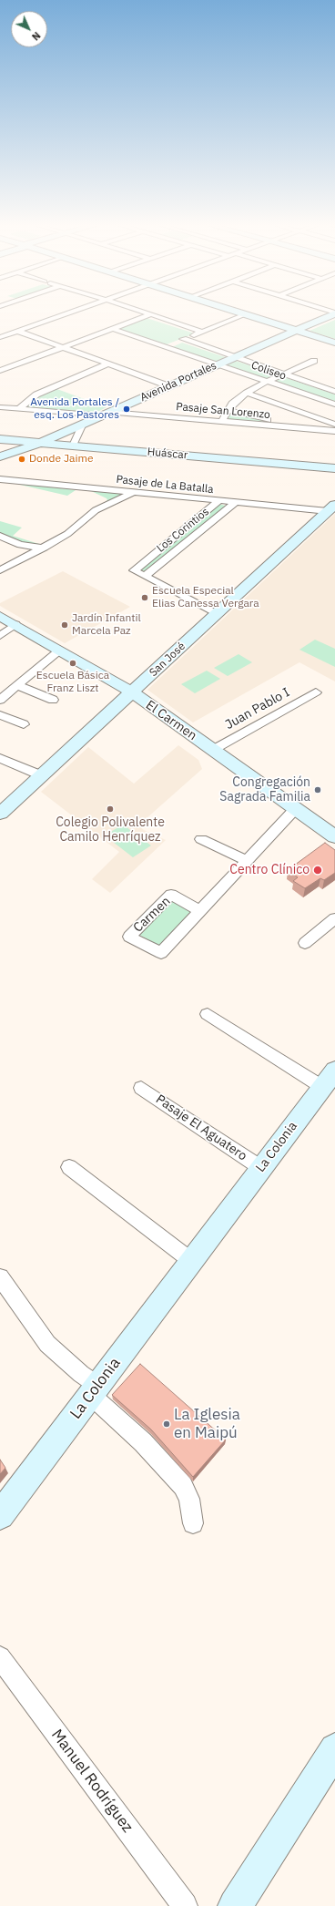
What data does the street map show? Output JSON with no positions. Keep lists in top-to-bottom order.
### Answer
{
  "streets": {
    "main road": [
      "Avenida Portales",
      "Huáscar",
      "San José",
      "El Carmen",
      "La Colonia"
    ],
    "street": [
      "Coliseo",
      "Pasaje San Lorenzo",
      "Pasaje de La Batalla",
      "Los Corintios",
      "Juan Pablo I",
      "Carmen",
      "Pasaje El Aguatero",
      "Manuel Rodríguez"
    ]
  },
  "crossings": [
    ["Coliseo", "Avenida Portales"],
    ["Avenida Portales", "Pasaje San Lorenzo"],
    ["Avenida Portales", "Huáscar"],
    ["Pasaje de La Batalla", "Los Corintios"],
    ["Pasaje de La Batalla", "San José"],
    ["San José", "El Carmen"],
    ["Juan Pablo I", "El Carmen"],
    ["El Carmen", "Carmen"],
    ["Pasaje El Aguatero", "La Colonia"]
  ],
  "places": [
    "Avenida Portales / esq. Los Pastores",
    "Donde Jaime",
    "Escuela Especial Elias Canessa Vergara",
    "Jardín Infantil Marcela Paz",
    "Escuela Básica Franz Liszt",
    "Congregación Sagrada Familia",
    "Colegio Polivalente Camilo Henríquez",
    "Centro Clínico",
    "La Iglesia en Maipú"
  ],
  "north": "bottom right"
}
